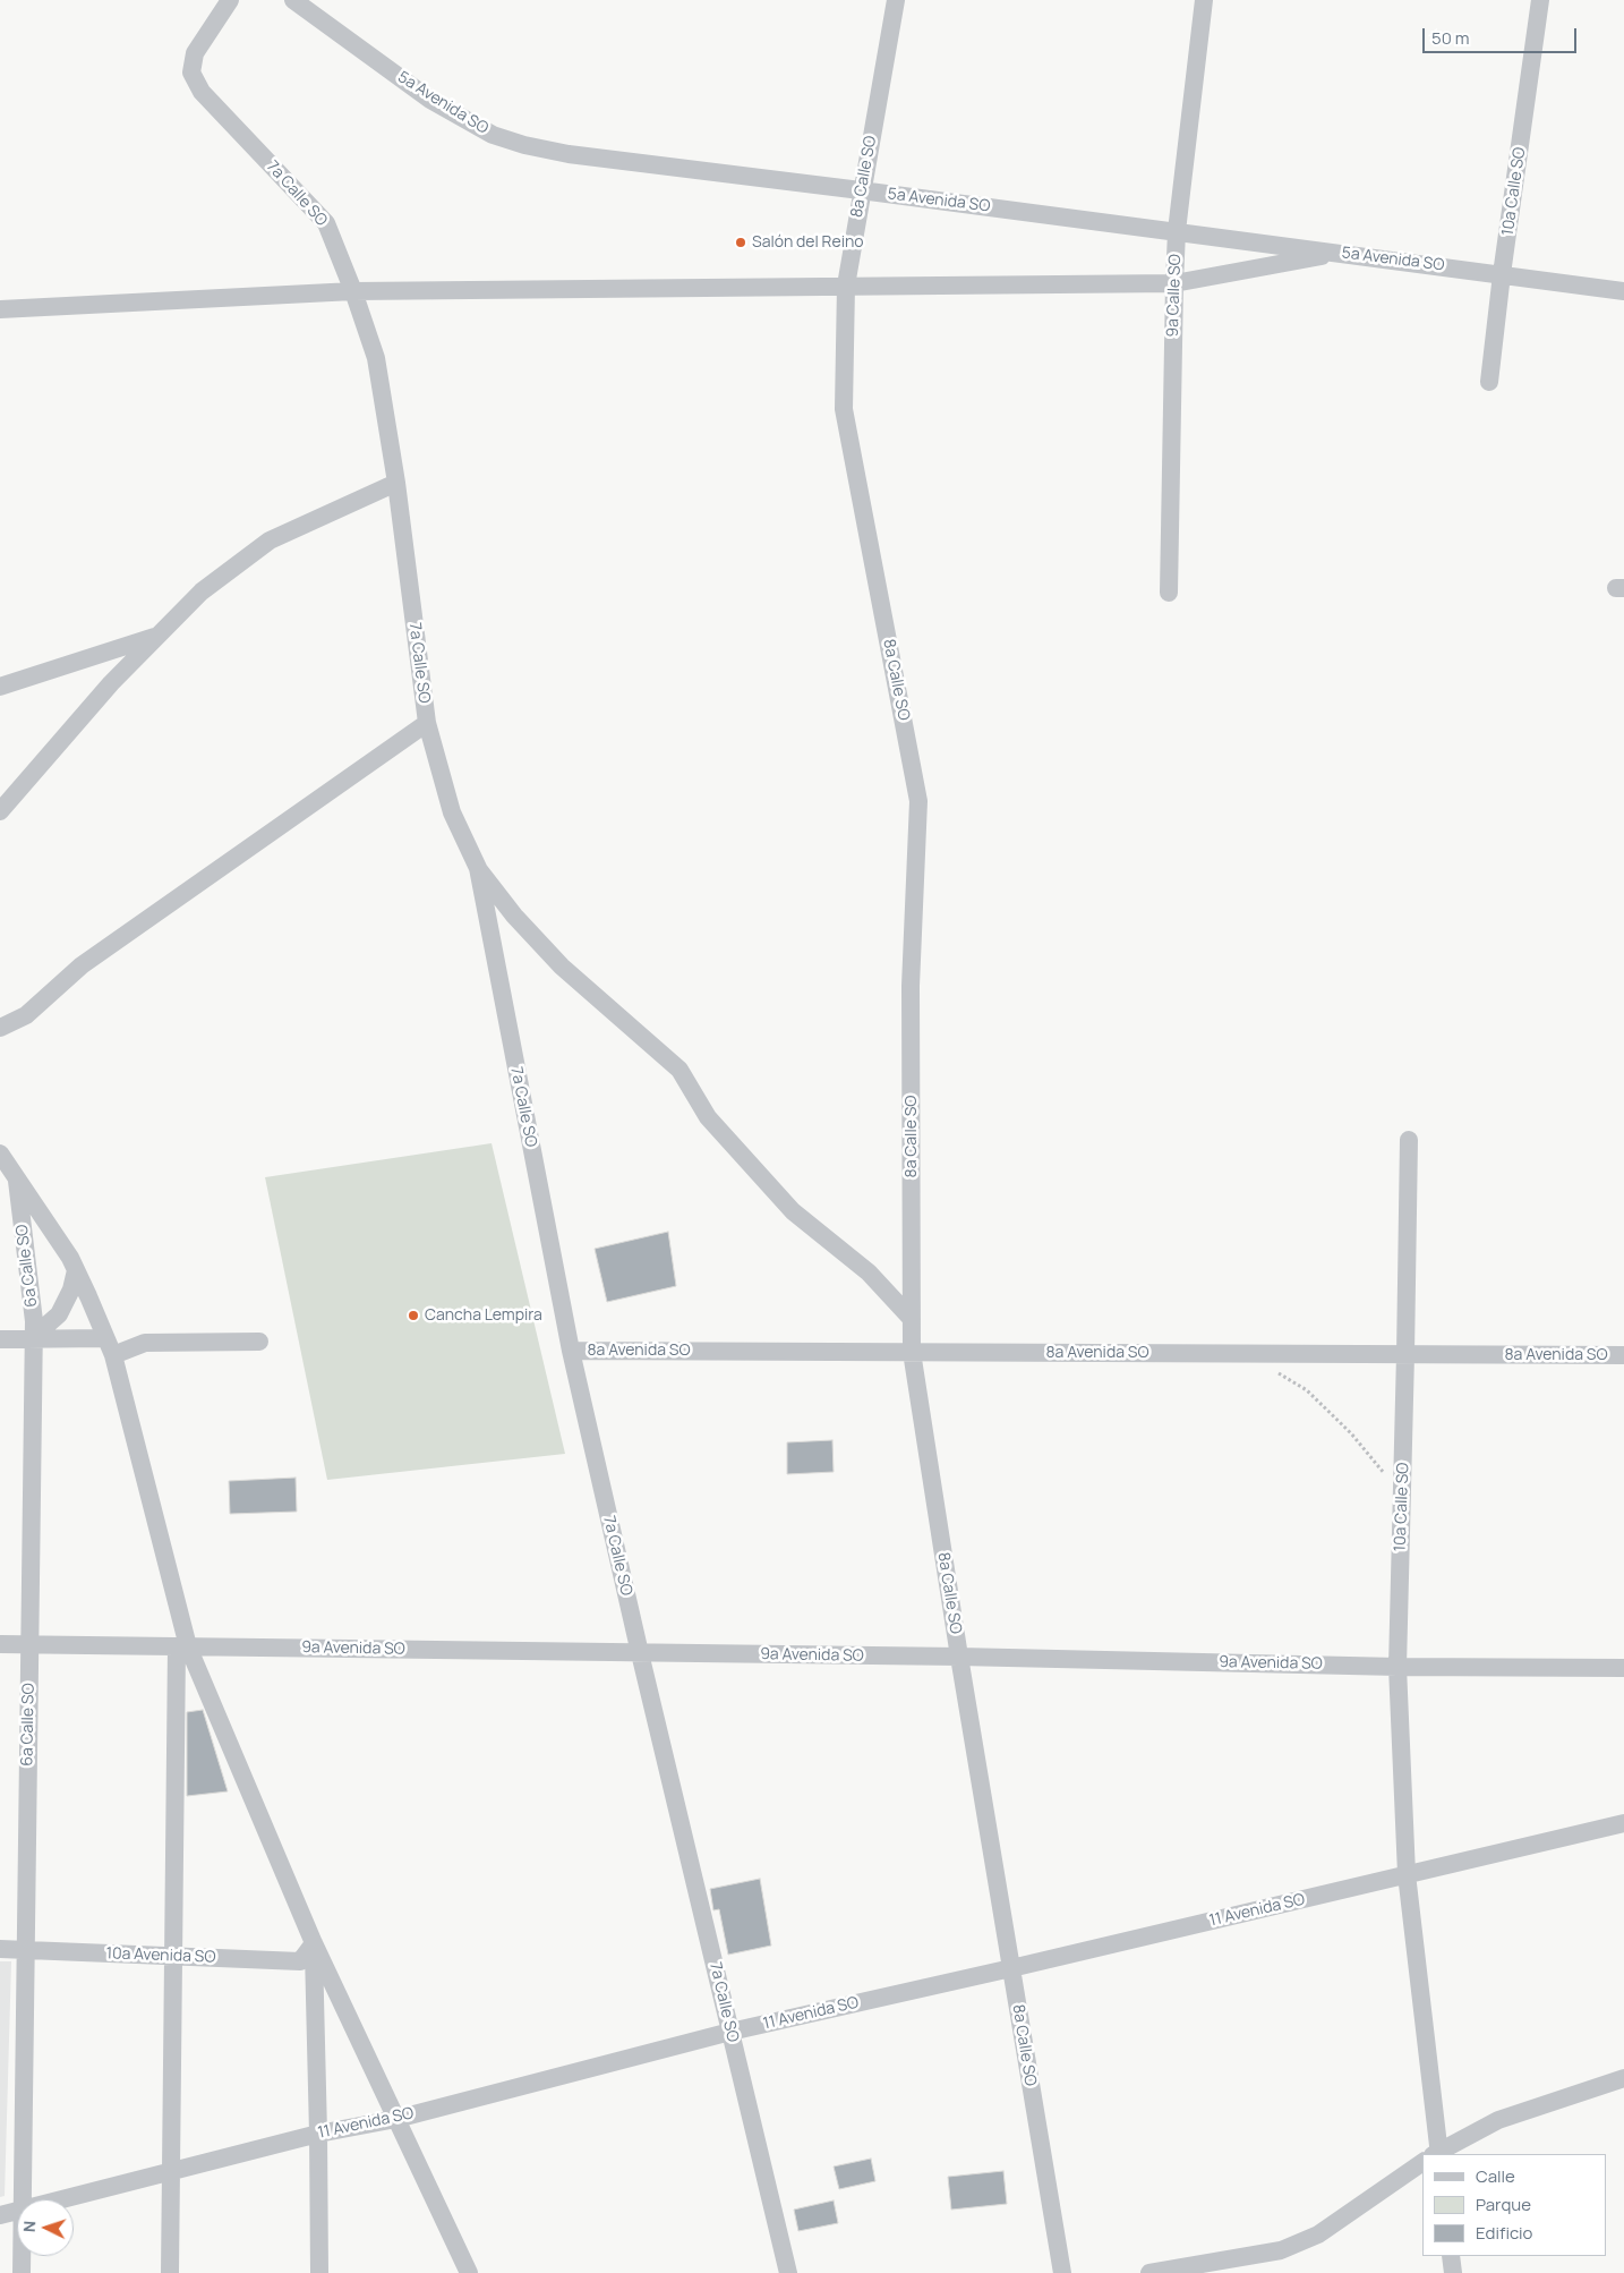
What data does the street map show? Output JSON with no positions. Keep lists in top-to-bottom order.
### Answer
{
  "streets": {
    "street": [
      "5a Avenida SO",
      "8a Calle SO",
      "10a Calle SO",
      "7a Calle SO",
      "9a Calle SO",
      "6a Calle SO",
      "8a Avenida SO",
      "9a Avenida SO",
      "11 Avenida SO",
      "10a Avenida SO"
    ]
  },
  "crossings": [
    ["5a Avenida SO", "8a Calle SO"],
    ["5a Avenida SO", "10a Calle SO"],
    ["5a Avenida SO", "9a Calle SO"],
    ["8a Calle SO", "8a Avenida SO"],
    ["8a Calle SO", "9a Avenida SO"],
    ["8a Calle SO", "11 Avenida SO"],
    ["10a Calle SO", "8a Avenida SO"],
    ["10a Calle SO", "9a Avenida SO"],
    ["10a Calle SO", "11 Avenida SO"],
    ["7a Calle SO", "8a Avenida SO"],
    ["7a Calle SO", "9a Avenida SO"],
    ["7a Calle SO", "11 Avenida SO"],
    ["6a Calle SO", "9a Avenida SO"],
    ["6a Calle SO", "10a Avenida SO"]
  ],
  "places": ["Salón del Reino", "Cancha Lempira"],
  "legend": ["Calle", "Parque", "Edificio"],
  "scale_bar": "50 m",
  "north": "left"
}
